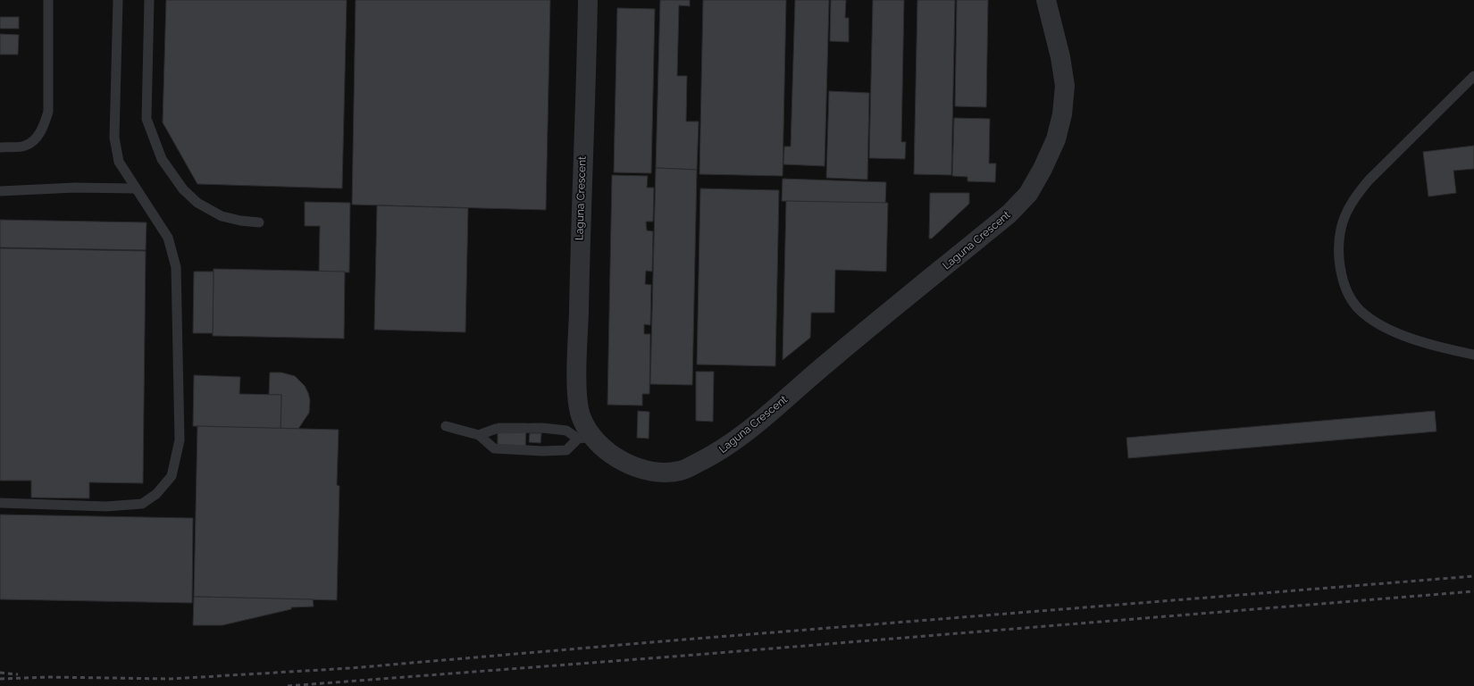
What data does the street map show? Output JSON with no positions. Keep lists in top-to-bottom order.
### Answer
{
  "streets": {
    "street": ["Laguna Crescent"]
  }
}
